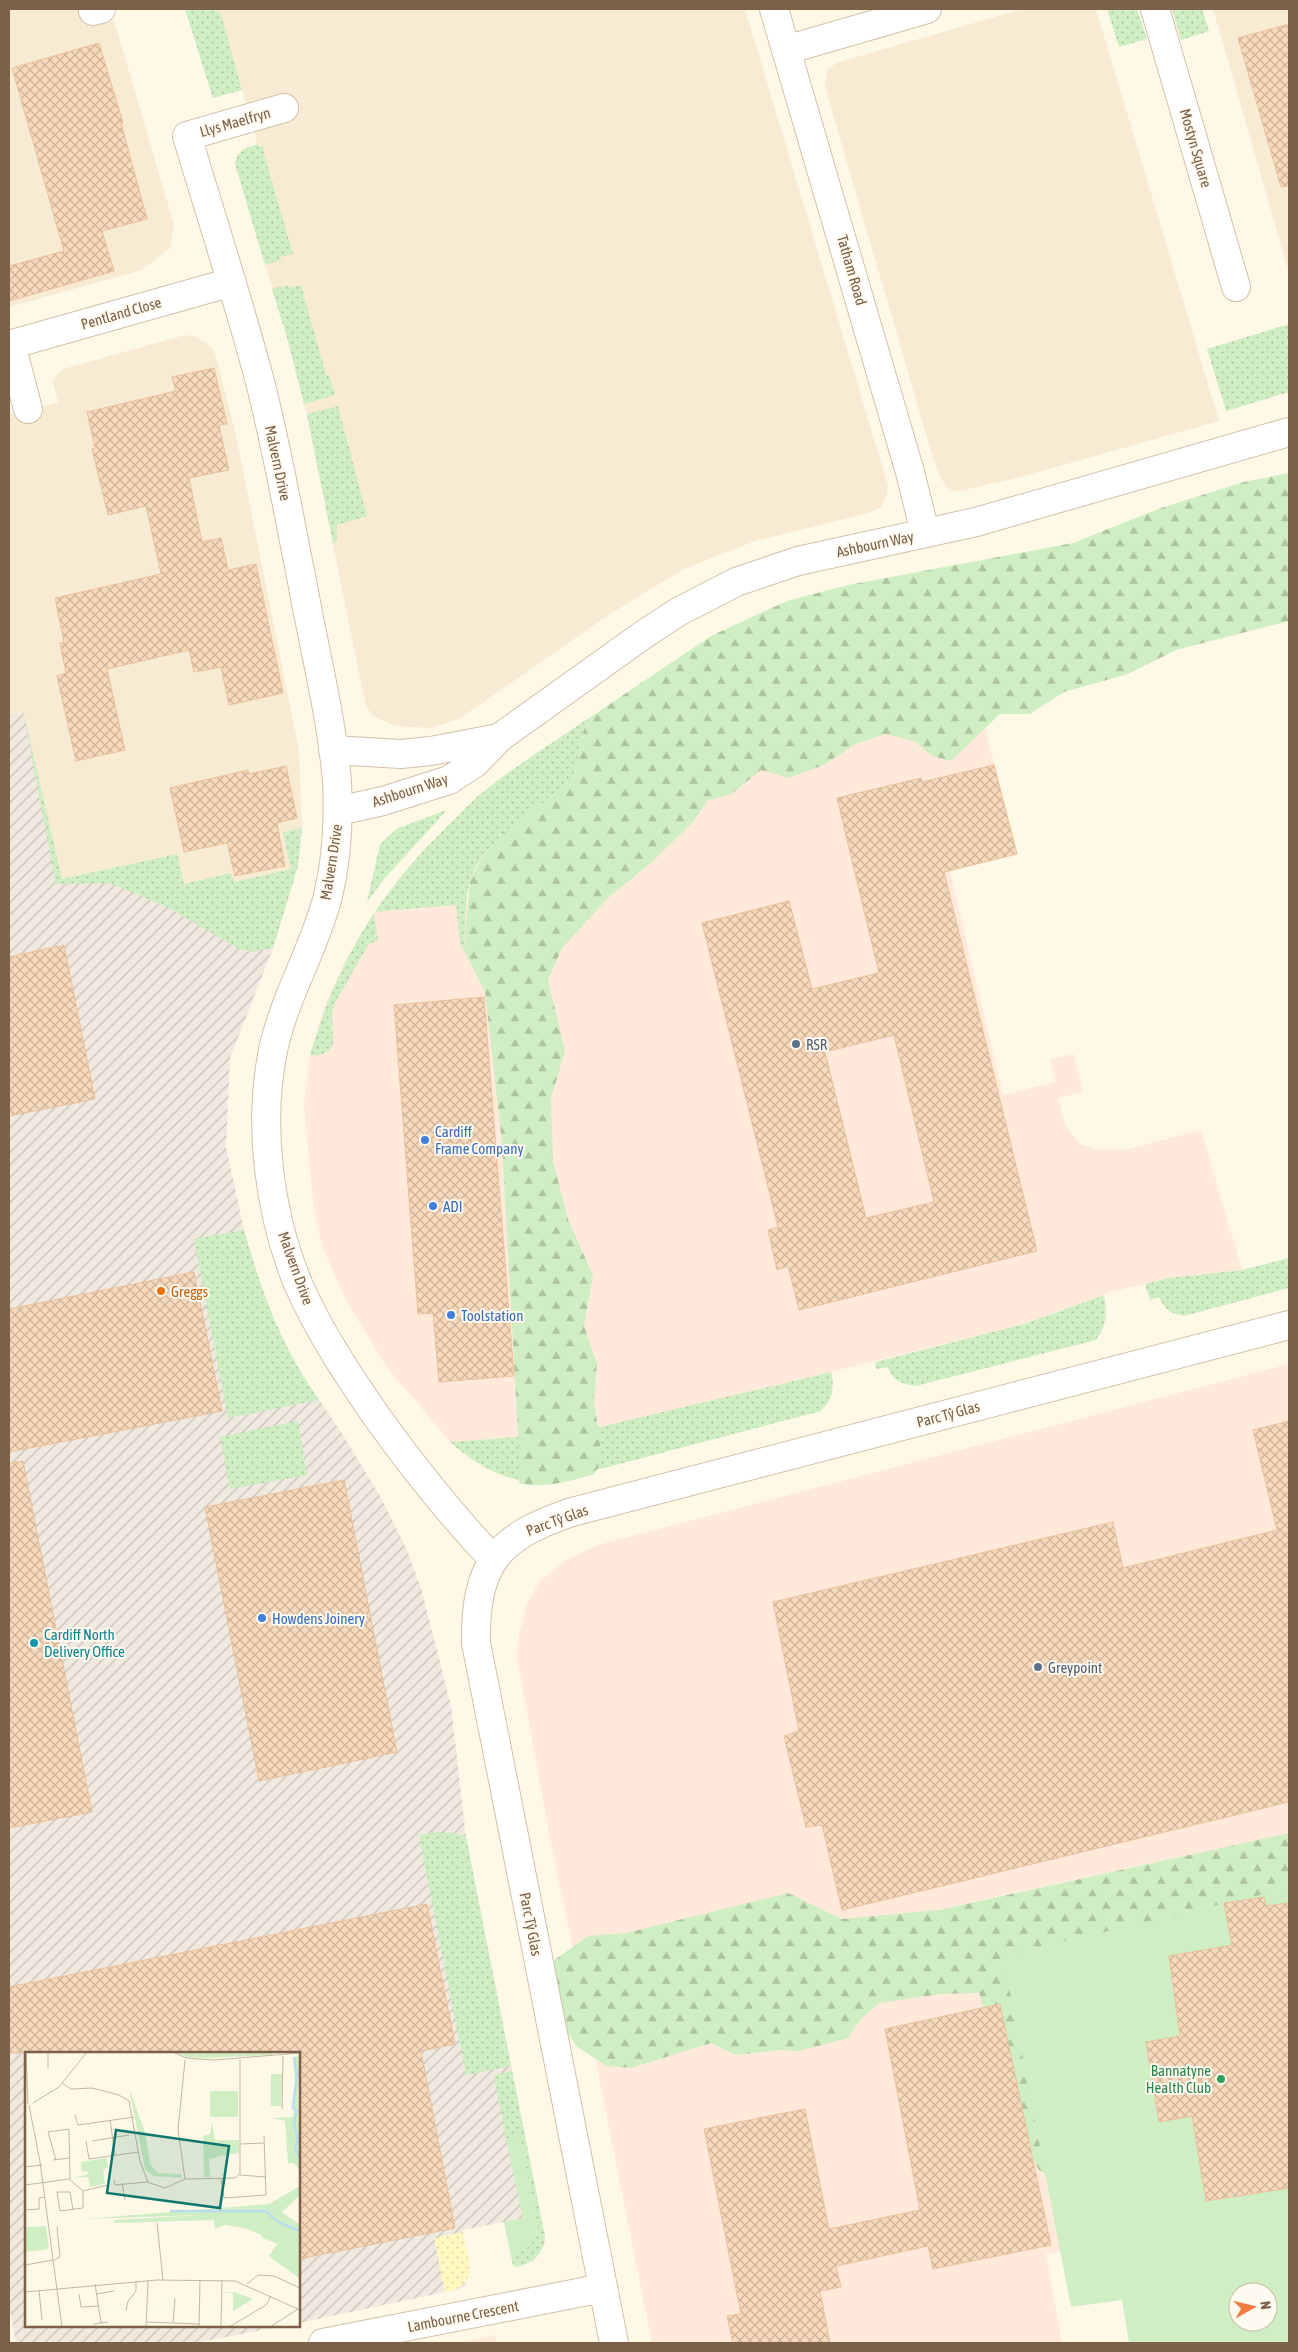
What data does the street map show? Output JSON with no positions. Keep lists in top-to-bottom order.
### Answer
{
  "streets": {
    "street": [
      "Llys Maelfryn",
      "Mostyn Square",
      "Tatham Road",
      "Pentland Close",
      "Malvern Drive",
      "Ashbourn Way",
      "Parc Tŷ Glas",
      "Lambourne Crescent"
    ]
  },
  "crossings": [
    ["Llys Maelfryn", "Malvern Drive"],
    ["Tatham Road", "Ashbourn Way"],
    ["Pentland Close", "Malvern Drive"],
    ["Malvern Drive", "Ashbourn Way"],
    ["Malvern Drive", "Parc Tŷ Glas"],
    ["Parc Tŷ Glas", "Lambourne Crescent"]
  ],
  "places": [
    "RSR",
    "Cardiff Frame Company",
    "ADI",
    "Greggs",
    "Toolstation",
    "Howdens Joinery",
    "Cardiff North Delivery Office",
    "Greypoint",
    "Bannatyne Health Club"
  ],
  "north": "right"
}
